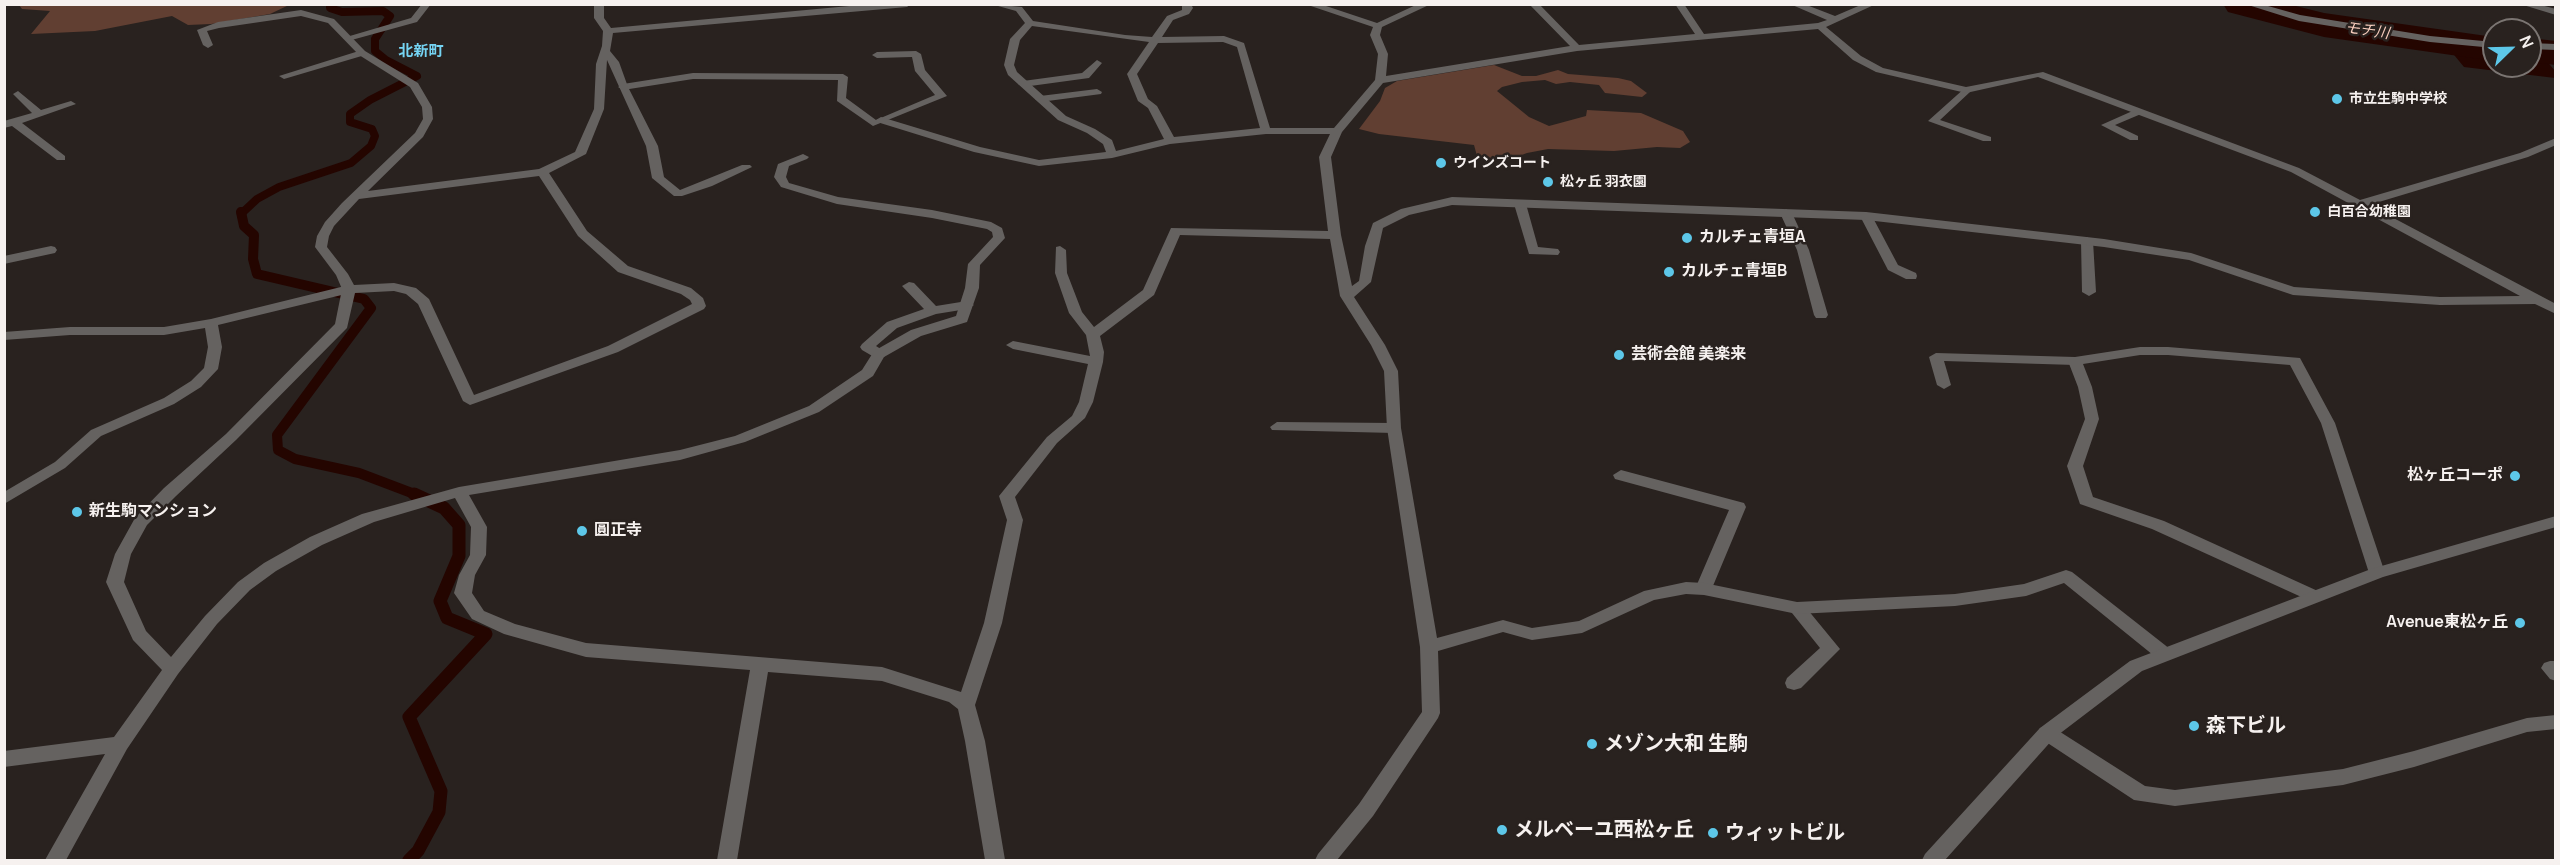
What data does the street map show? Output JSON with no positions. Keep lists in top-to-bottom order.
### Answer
{
  "districts": ["北新町"],
  "water": ["モチ川"],
  "places": [
    "市立生駒中学校",
    "ウインズコート",
    "松ヶ丘 羽衣園",
    "白百合幼稚園",
    "カルチェ青垣A",
    "カルチェ青垣B",
    "芸術会館 美楽来",
    "松ヶ丘コーポ",
    "新生駒マンション",
    "圓正寺",
    "Avenue東松ヶ丘",
    "森下ビル",
    "メゾン大和 生駒",
    "メルベーユ西松ヶ丘",
    "ウィットビル"
  ],
  "north": "top right"
}
